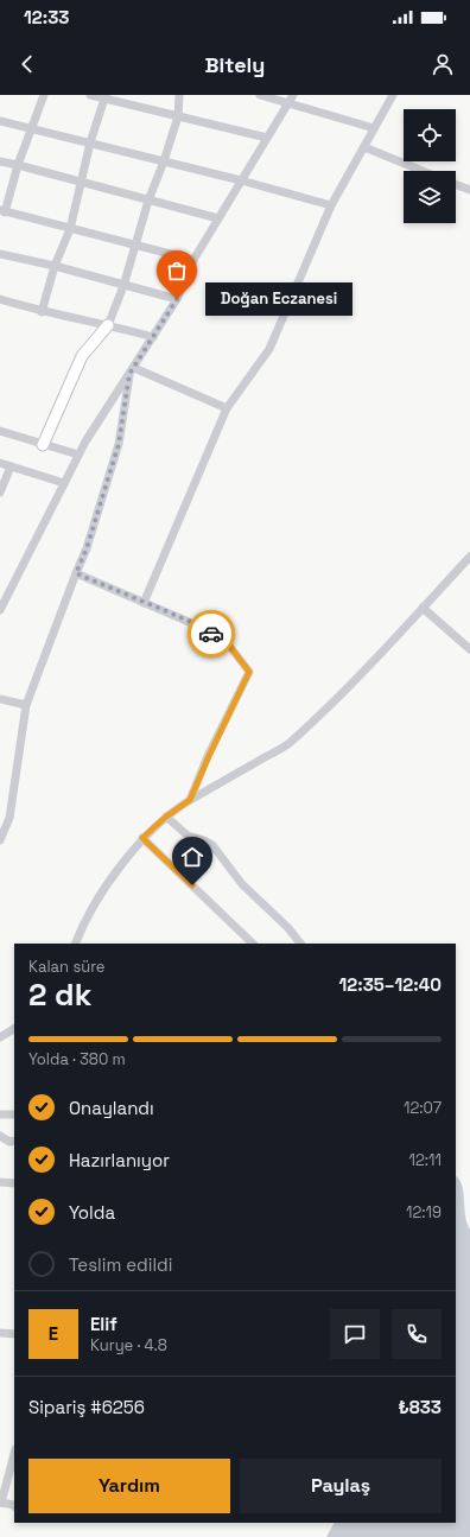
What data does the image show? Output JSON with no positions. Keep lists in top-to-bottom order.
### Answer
{
  "places": ["Doğan Eczanesi"],
  "page": {
    "status": "12:33",
    "header": "Bitely",
    "bubble": "Doğan Eczanesi",
    "heading": ["2 dk", "Kalan süre", "12:35–12:40"],
    "panel": [
      "Elif",
      "Kurye · 4.8",
      "Sipariş #6256",
      "₺833"
    ],
    "bar": "Yolda · 380 m",
    "list": [
      ["Onaylandı", "12:07"],
      ["Hazırlanıyor", "12:11"],
      ["Yolda", "12:19"],
      "Teslim edildi"
    ],
    "round": "E",
    "buttons": ["Yardım", "Paylaş"]
  }
}
